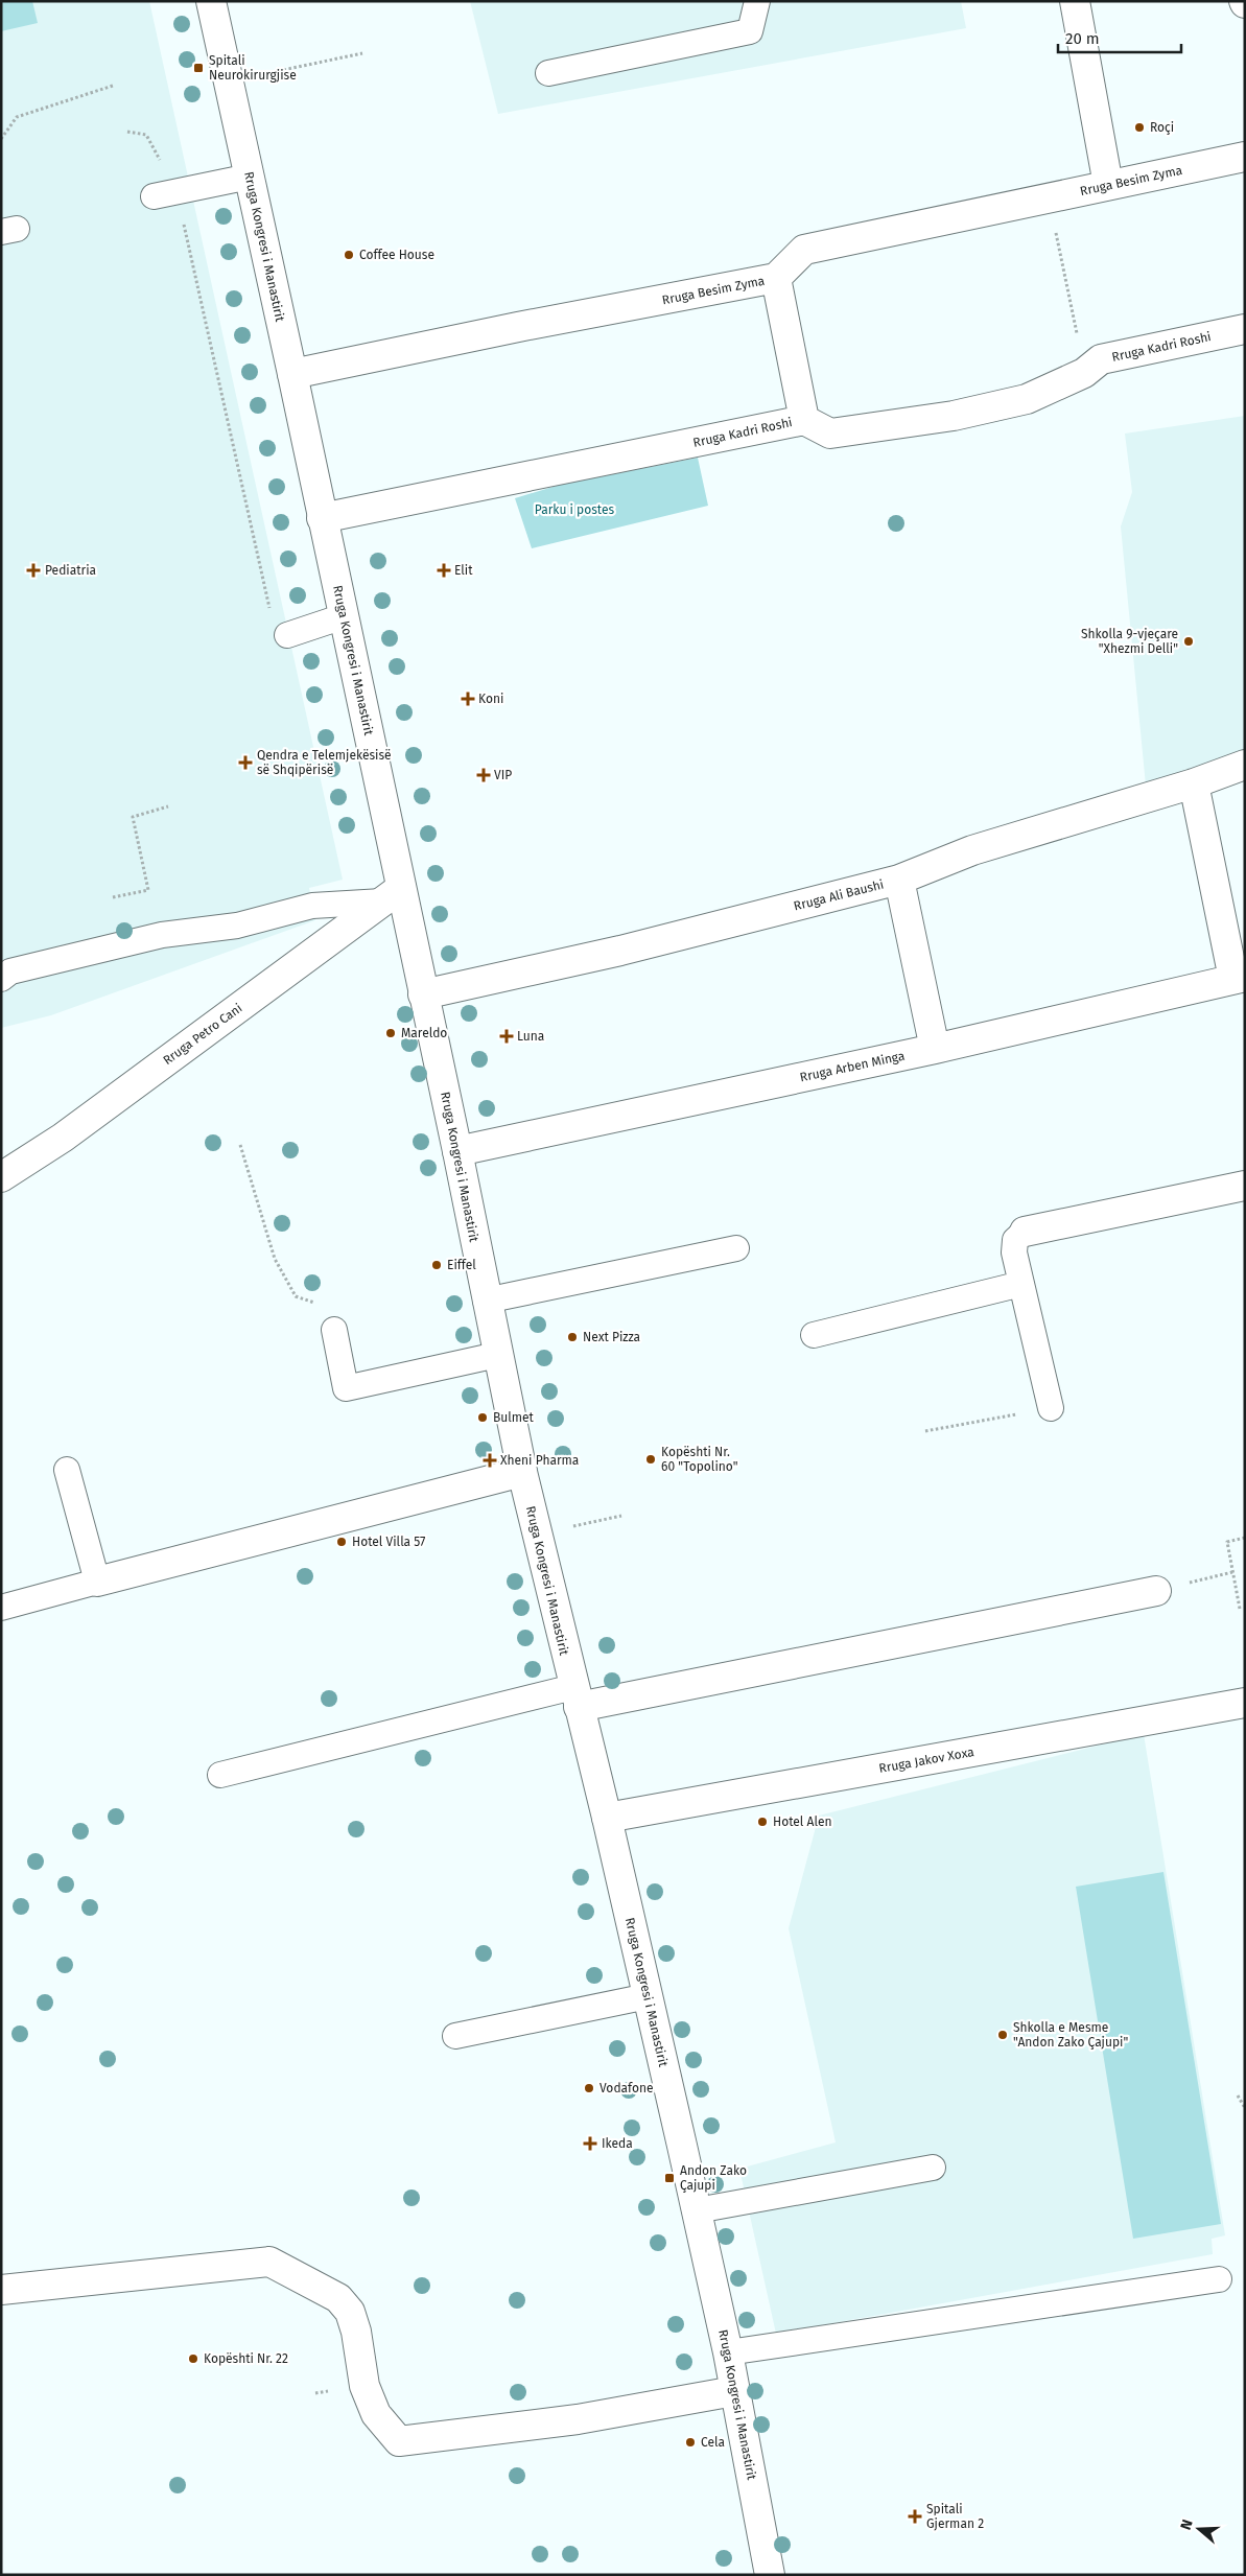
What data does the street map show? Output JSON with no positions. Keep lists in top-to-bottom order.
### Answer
{
  "streets": {
    "street": [
      "Rruga Besim Zyma",
      "Rruga Kongresi i Manastirit",
      "Rruga Kadri Roshi",
      "Rruga Ali Baushi",
      "Rruga Petro Cani",
      "Rruga Arben Minga",
      "Rruga Jakov Xoxa"
    ]
  },
  "crossings": [
    ["Rruga Besim Zyma", "Rruga Kongresi i Manastirit"],
    ["Rruga Kongresi i Manastirit", "Rruga Kadri Roshi"],
    ["Rruga Kongresi i Manastirit", "Rruga Ali Baushi"],
    ["Rruga Kongresi i Manastirit", "Rruga Petro Cani"],
    ["Rruga Kongresi i Manastirit", "Rruga Arben Minga"],
    ["Rruga Kongresi i Manastirit", "Rruga Jakov Xoxa"]
  ],
  "parks": ["Parku i postes"],
  "places": {
    "transit": ["Spitali Neurokirurgjise", "Andon Zako Çajupi"],
    "other": [
      "Roçi",
      "Coffee House",
      "Shkolla 9-vjeçare \"Xhezmi Delli\"",
      "Mareldo",
      "Eiffel",
      "Next Pizza",
      "Bulmet",
      "Kopështi Nr. 60 \"Topolino\"",
      "Hotel Villa 57",
      "Hotel Alen",
      "Shkolla e Mesme \"Andon Zako Çajupi\"",
      "Vodafone",
      "Kopështi Nr. 22",
      "Cela"
    ],
    "health": [
      "Pediatria",
      "Elit",
      "Koni",
      "Qendra e Telemjekësisë së Shqipërisë",
      "VIP",
      "Luna",
      "Xheni Pharma",
      "Ikeda",
      "Spitali Gjerman 2"
    ]
  },
  "scale_bar": "20 m",
  "north": "left"
}
